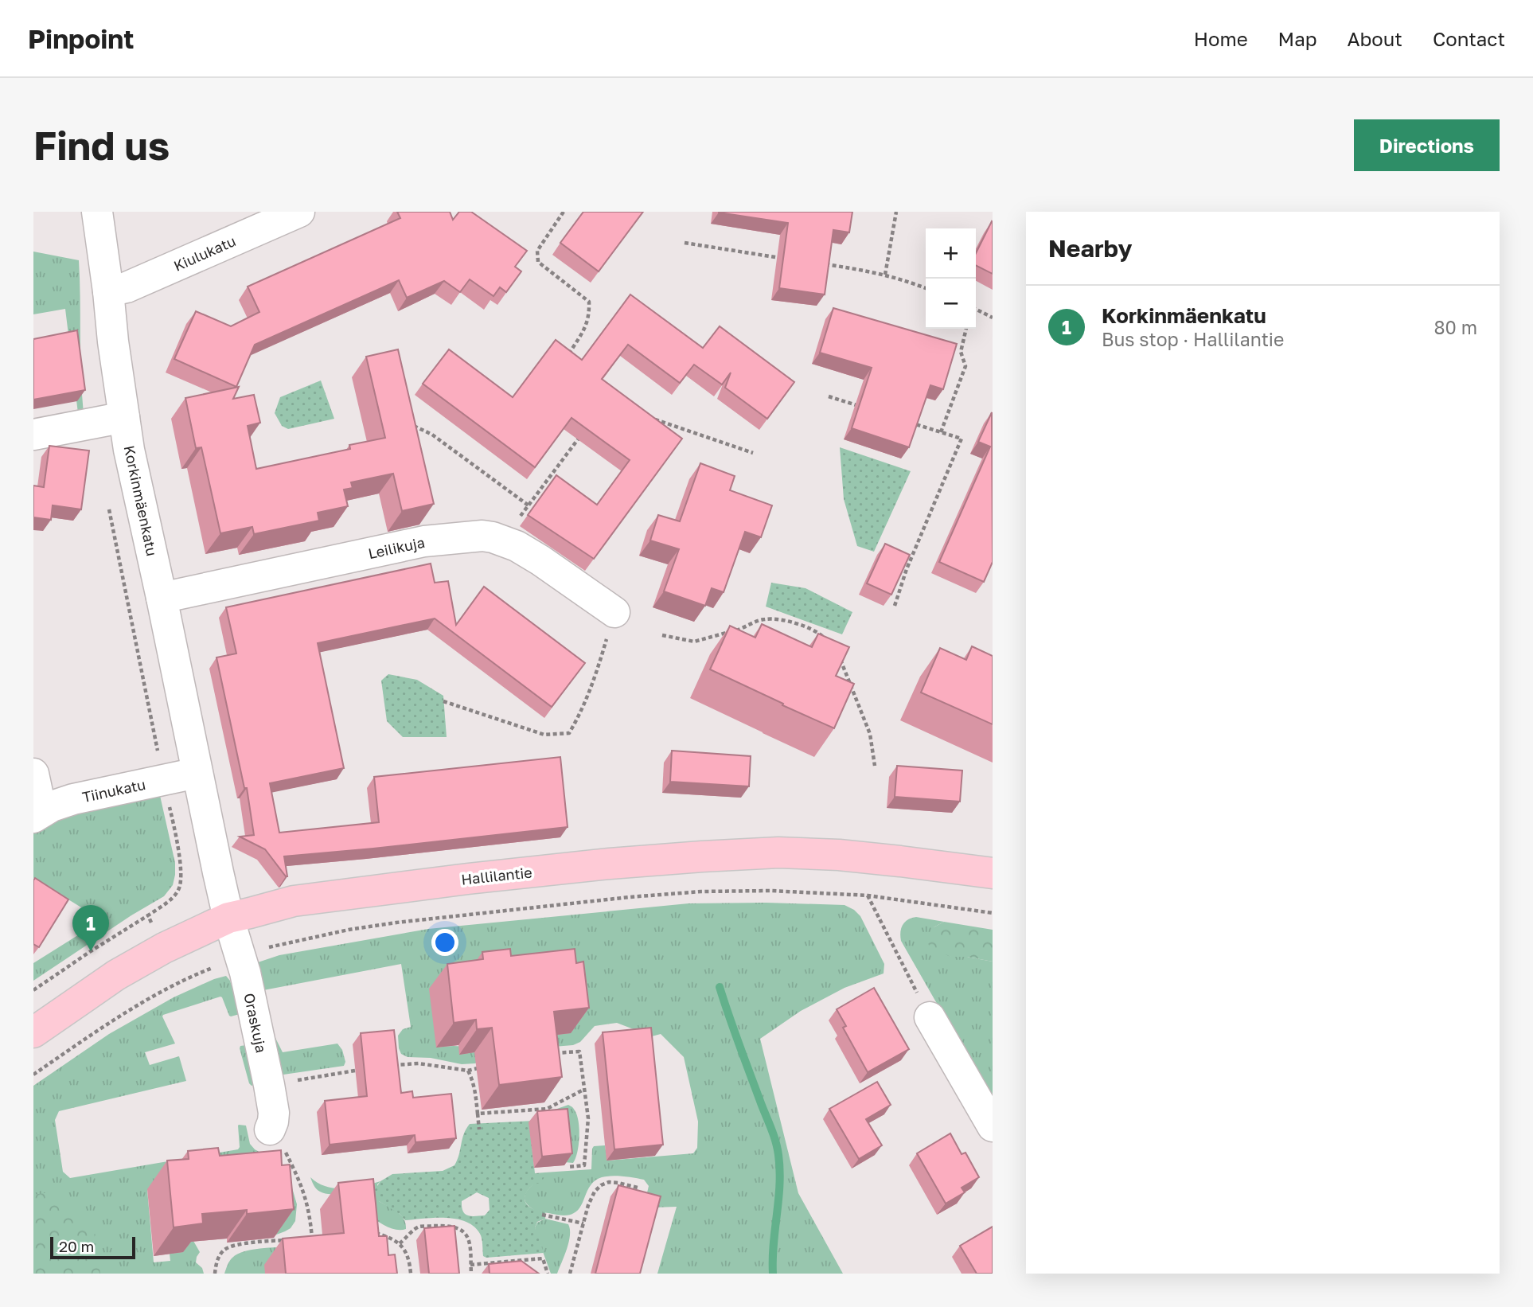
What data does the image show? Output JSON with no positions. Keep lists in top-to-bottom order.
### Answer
{
  "streets": {
    "main road": ["Hallilantie"],
    "street": [
      "Kiulukatu",
      "Korkinmäenkatu",
      "Leilikuja",
      "Tiinukatu",
      "Oraskuja"
    ]
  },
  "crossings": [
    ["Kiulukatu", "Korkinmäenkatu"],
    ["Korkinmäenkatu", "Leilikuja"],
    ["Korkinmäenkatu", "Tiinukatu"],
    ["Korkinmäenkatu", "Hallilantie"],
    ["Korkinmäenkatu", "Oraskuja"],
    ["Hallilantie", "Oraskuja"]
  ],
  "scale_bar": "20 m",
  "page": {
    "header": "Pinpoint",
    "nav": [
      "Home",
      "Map",
      "About",
      "Contact"
    ],
    "buttons": "Directions",
    "title": "Find us",
    "heading": "Nearby",
    "map_buttons": ["+", "−"],
    "list": [
      {
        "mark": "1",
        "name": "Korkinmäenkatu",
        "note": "Bus stop · Hallilantie",
        "value": "80 m"
      }
    ],
    "pins": "1",
    "scale": "20 m"
  }
}
